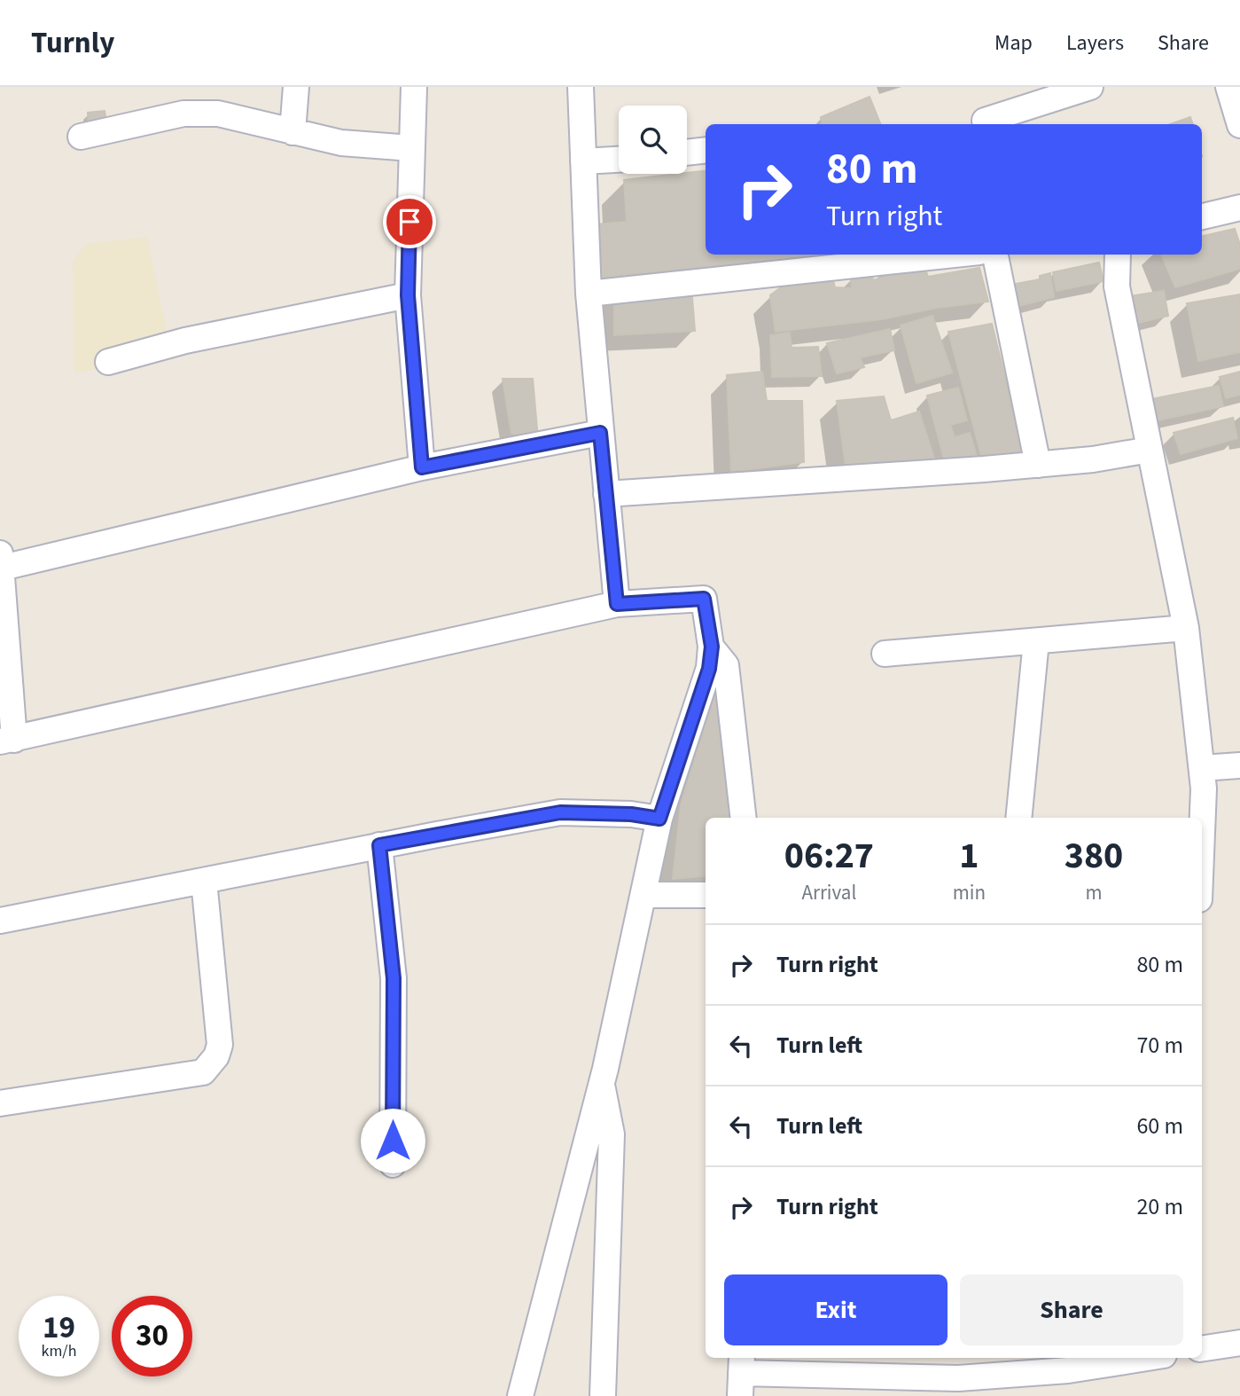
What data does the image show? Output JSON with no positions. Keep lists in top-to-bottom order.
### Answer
{
  "page": {
    "header": "Turnly",
    "nav": ["Map", "Layers", "Share"],
    "turn": ["80 m", "Turn right"],
    "eta": [
      "06:27",
      "Arrival",
      "1",
      "min",
      "380",
      "m"
    ],
    "list": [
      {
        "name": "Turn right",
        "value": "80 m"
      },
      {
        "name": "Turn left",
        "value": "70 m"
      },
      {
        "name": "Turn left",
        "value": "60 m"
      },
      {
        "name": "Turn right",
        "value": "20 m"
      }
    ],
    "buttons": ["Exit", "Share"],
    "speed": "19 km/h",
    "limit": "30"
  }
}
